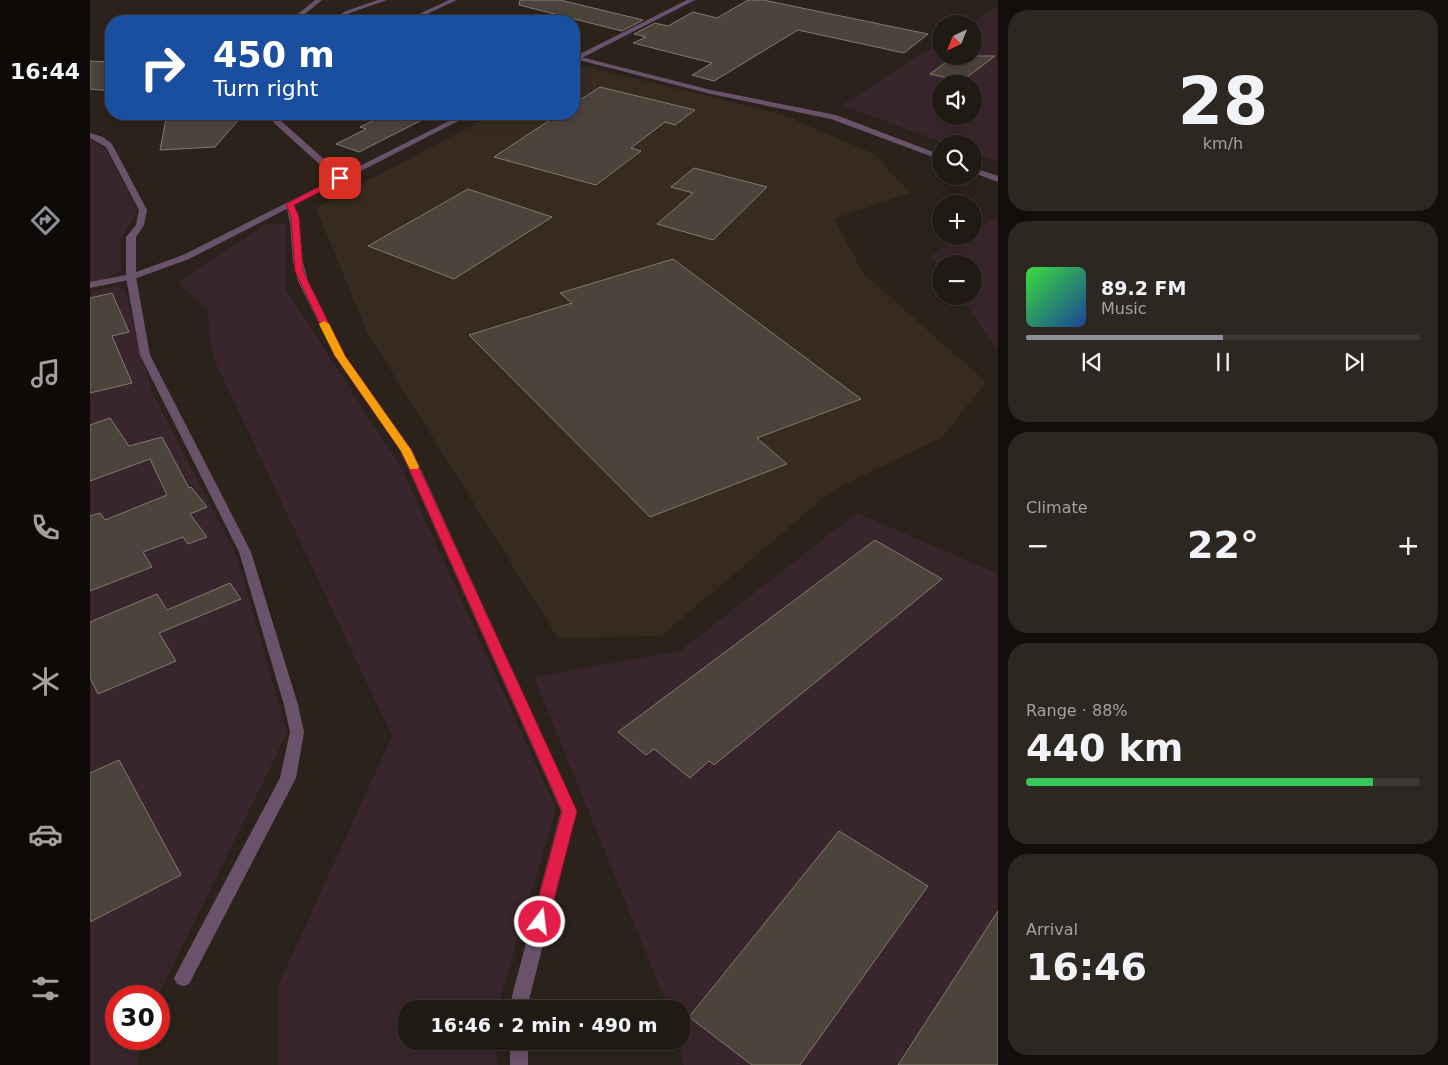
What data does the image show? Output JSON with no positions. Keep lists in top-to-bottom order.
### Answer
{
  "north": "bottom left",
  "page": {
    "tabs": "16:44",
    "tile": [
      ["28", "km/h"],
      "Climate",
      ["Range · 88%", "440 km"],
      ["Arrival", "16:46"]
    ],
    "map_buttons": ["+", "−"],
    "turn": ["450 m", "Turn right"],
    "song": ["89.2 FM", "Music"],
    "heat": ["−", "22°", "+"],
    "limit": "30",
    "trip": "16:46 · 2 min · 490 m"
  }
}
